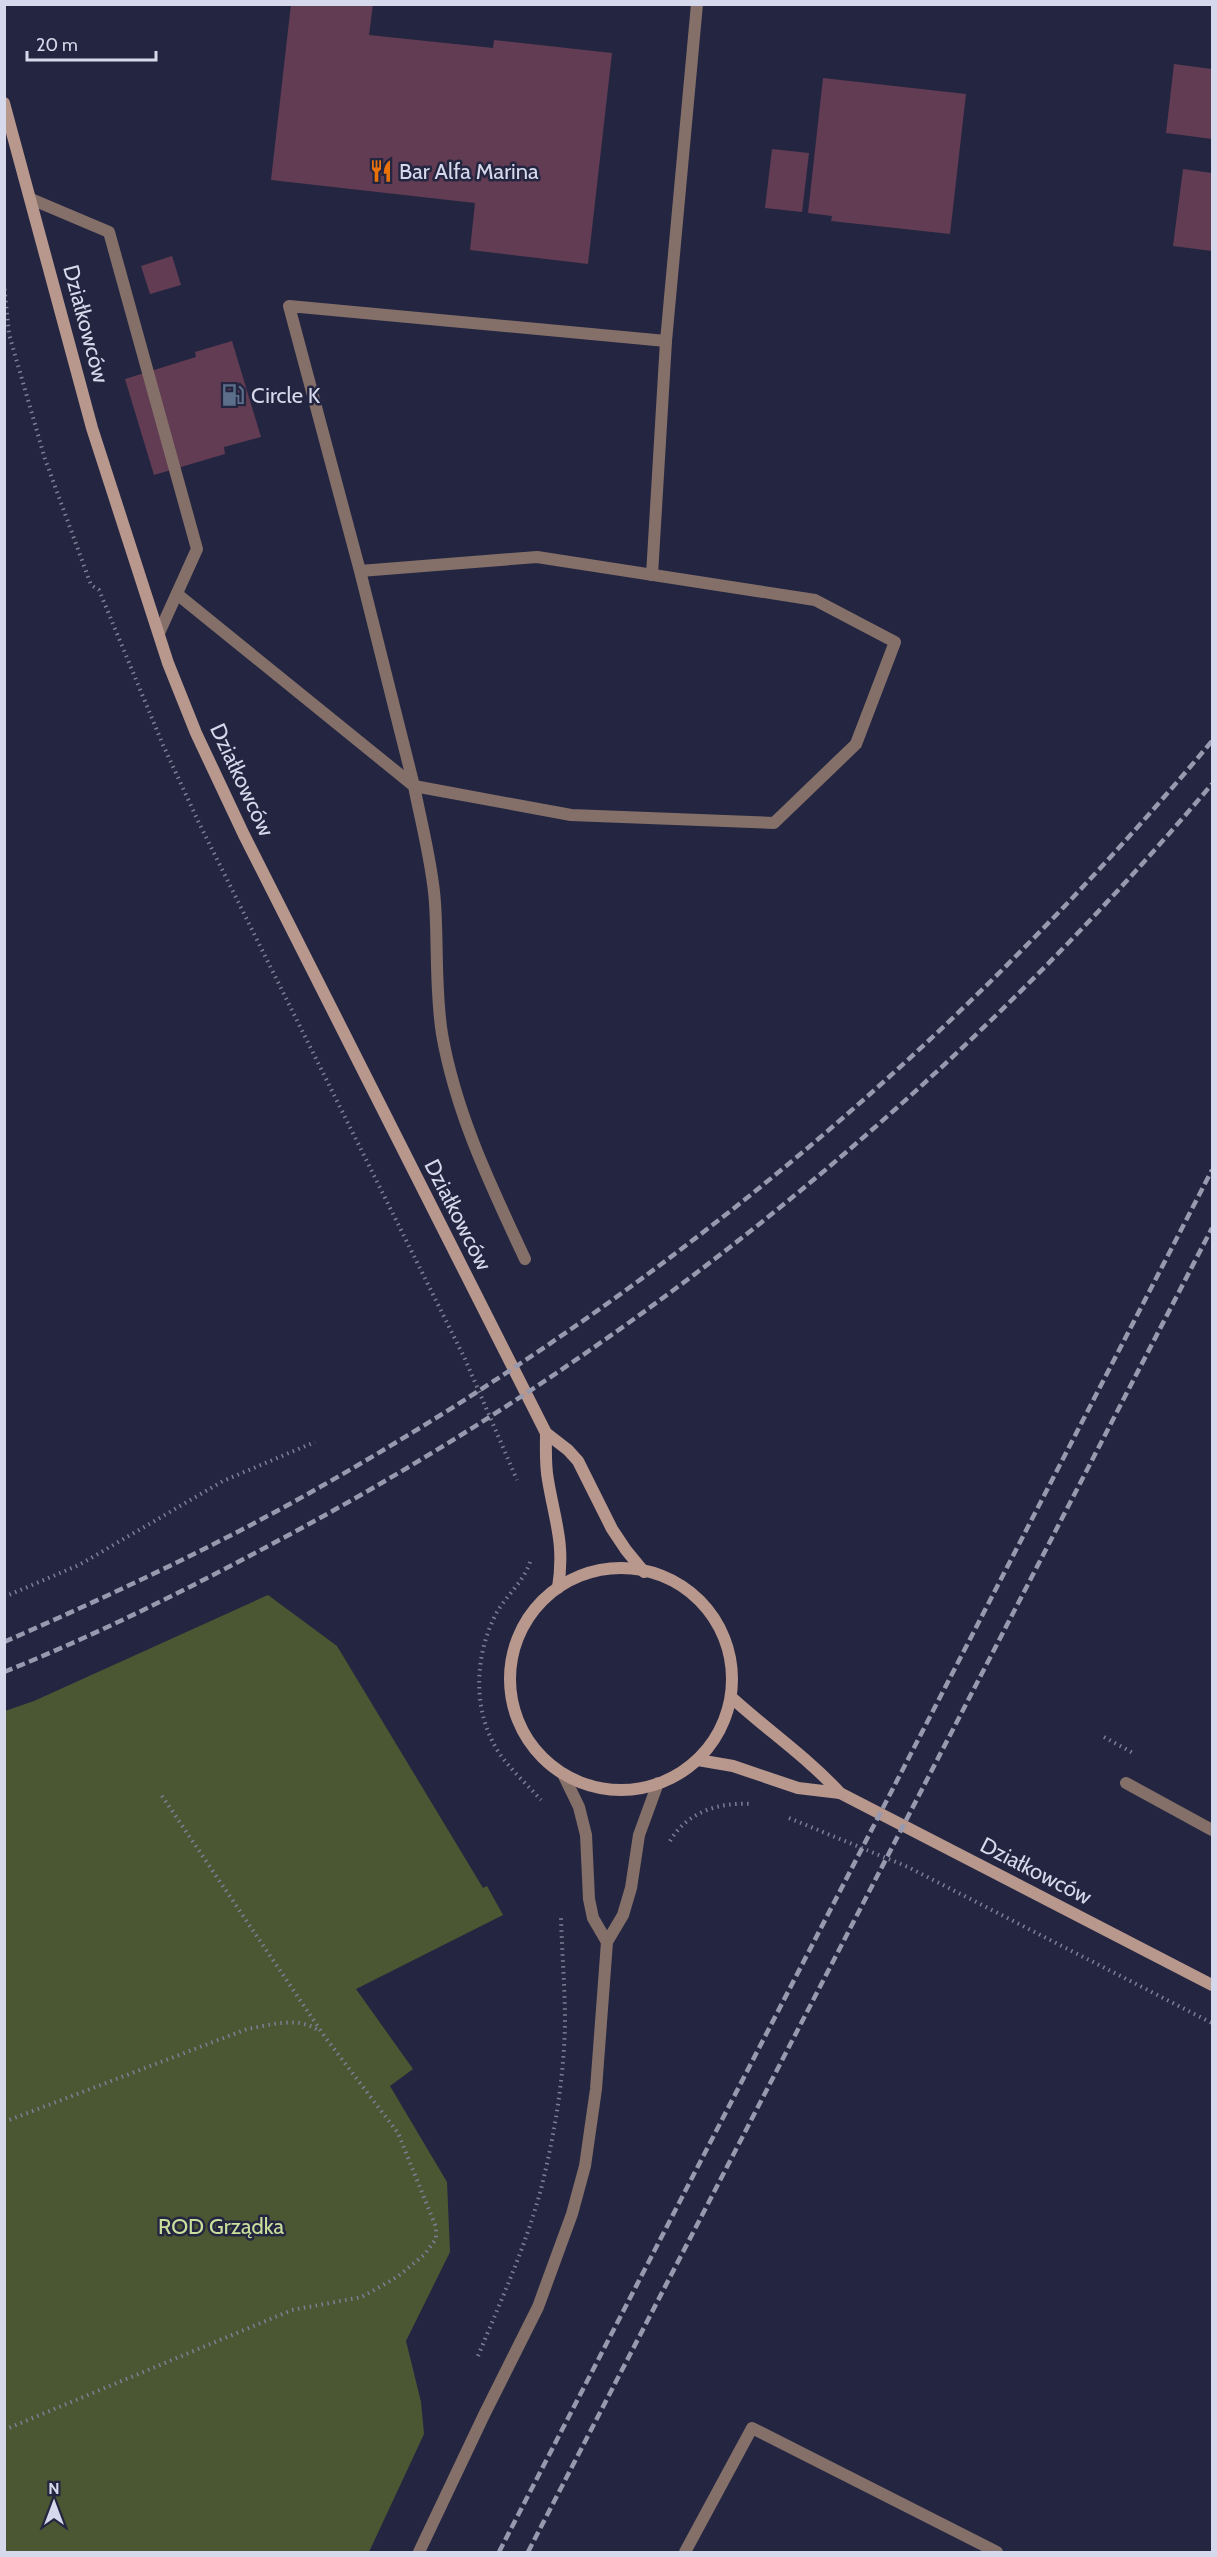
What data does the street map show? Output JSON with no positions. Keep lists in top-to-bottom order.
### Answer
{
  "streets": {
    "street": ["Działkowców"]
  },
  "parks": ["ROD Grządka"],
  "places": {
    "restaurant": ["Bar Alfa Marina"],
    "fuel station": ["Circle K"]
  },
  "scale_bar": "20 m",
  "north": "top"
}
